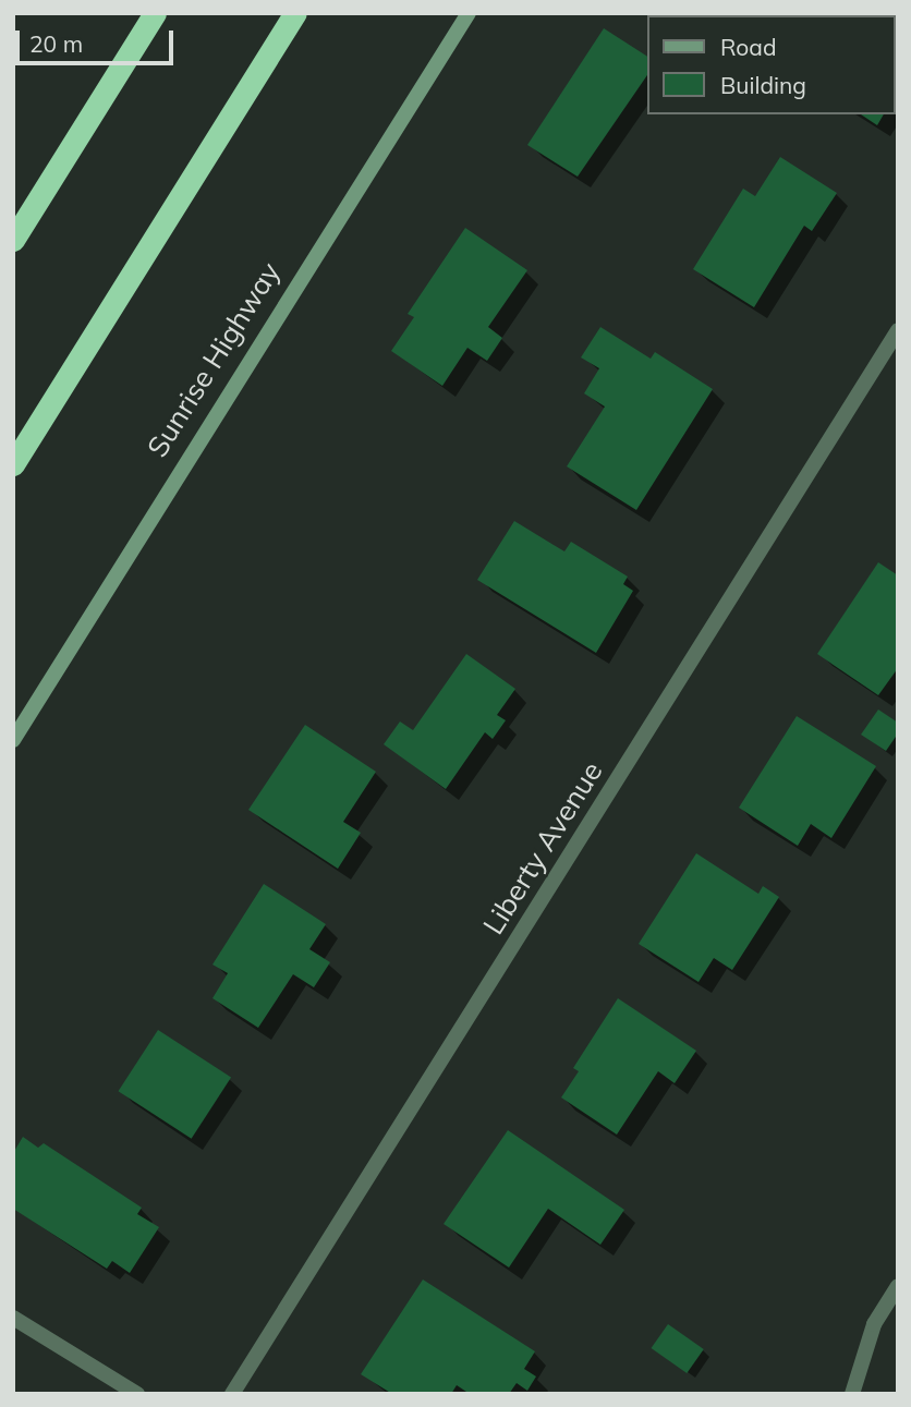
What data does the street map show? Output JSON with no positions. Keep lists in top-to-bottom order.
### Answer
{
  "streets": {
    "main road": ["Sunrise Highway"],
    "street": ["Liberty Avenue"]
  },
  "legend": ["Road", "Building"],
  "scale_bar": "20 m"
}
